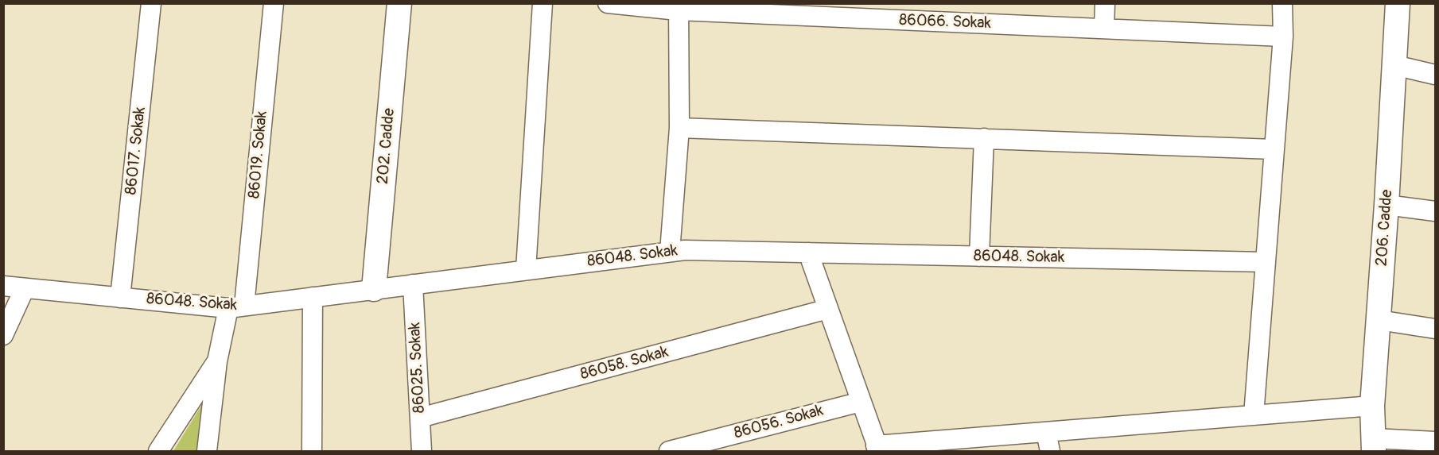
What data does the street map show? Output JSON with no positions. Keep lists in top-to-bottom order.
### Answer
{
  "streets": {
    "street": [
      "86066. Sokak",
      "202. Cadde",
      "86017. Sokak",
      "86019. Sokak",
      "206. Cadde",
      "86048. Sokak",
      "86058. Sokak",
      "86025. Sokak",
      "86056. Sokak"
    ]
  },
  "crossings": [
    ["202. Cadde", "86048. Sokak"],
    ["86017. Sokak", "86048. Sokak"],
    ["86019. Sokak", "86048. Sokak"],
    ["86048. Sokak", "86025. Sokak"],
    ["86058. Sokak", "86025. Sokak"]
  ]
}
